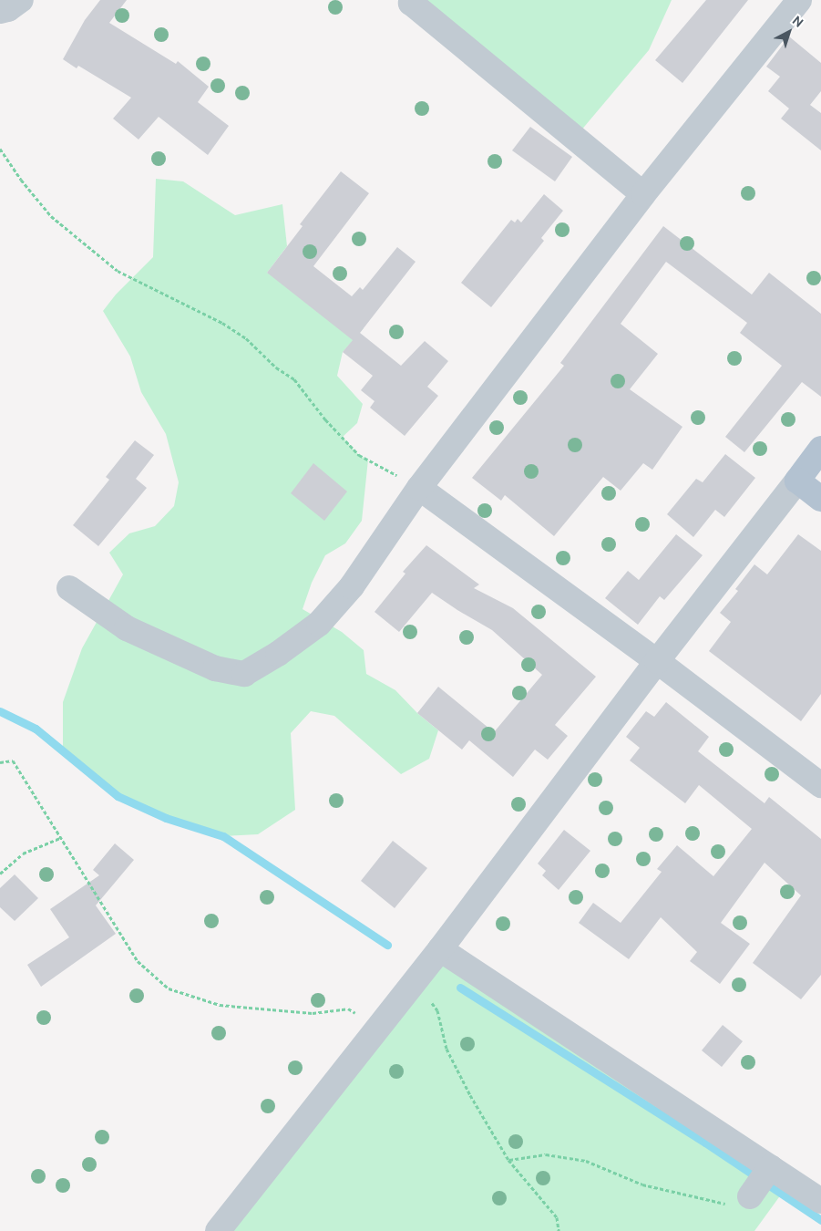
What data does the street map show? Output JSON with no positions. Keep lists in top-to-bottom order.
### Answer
{
  "north": "top right"
}
